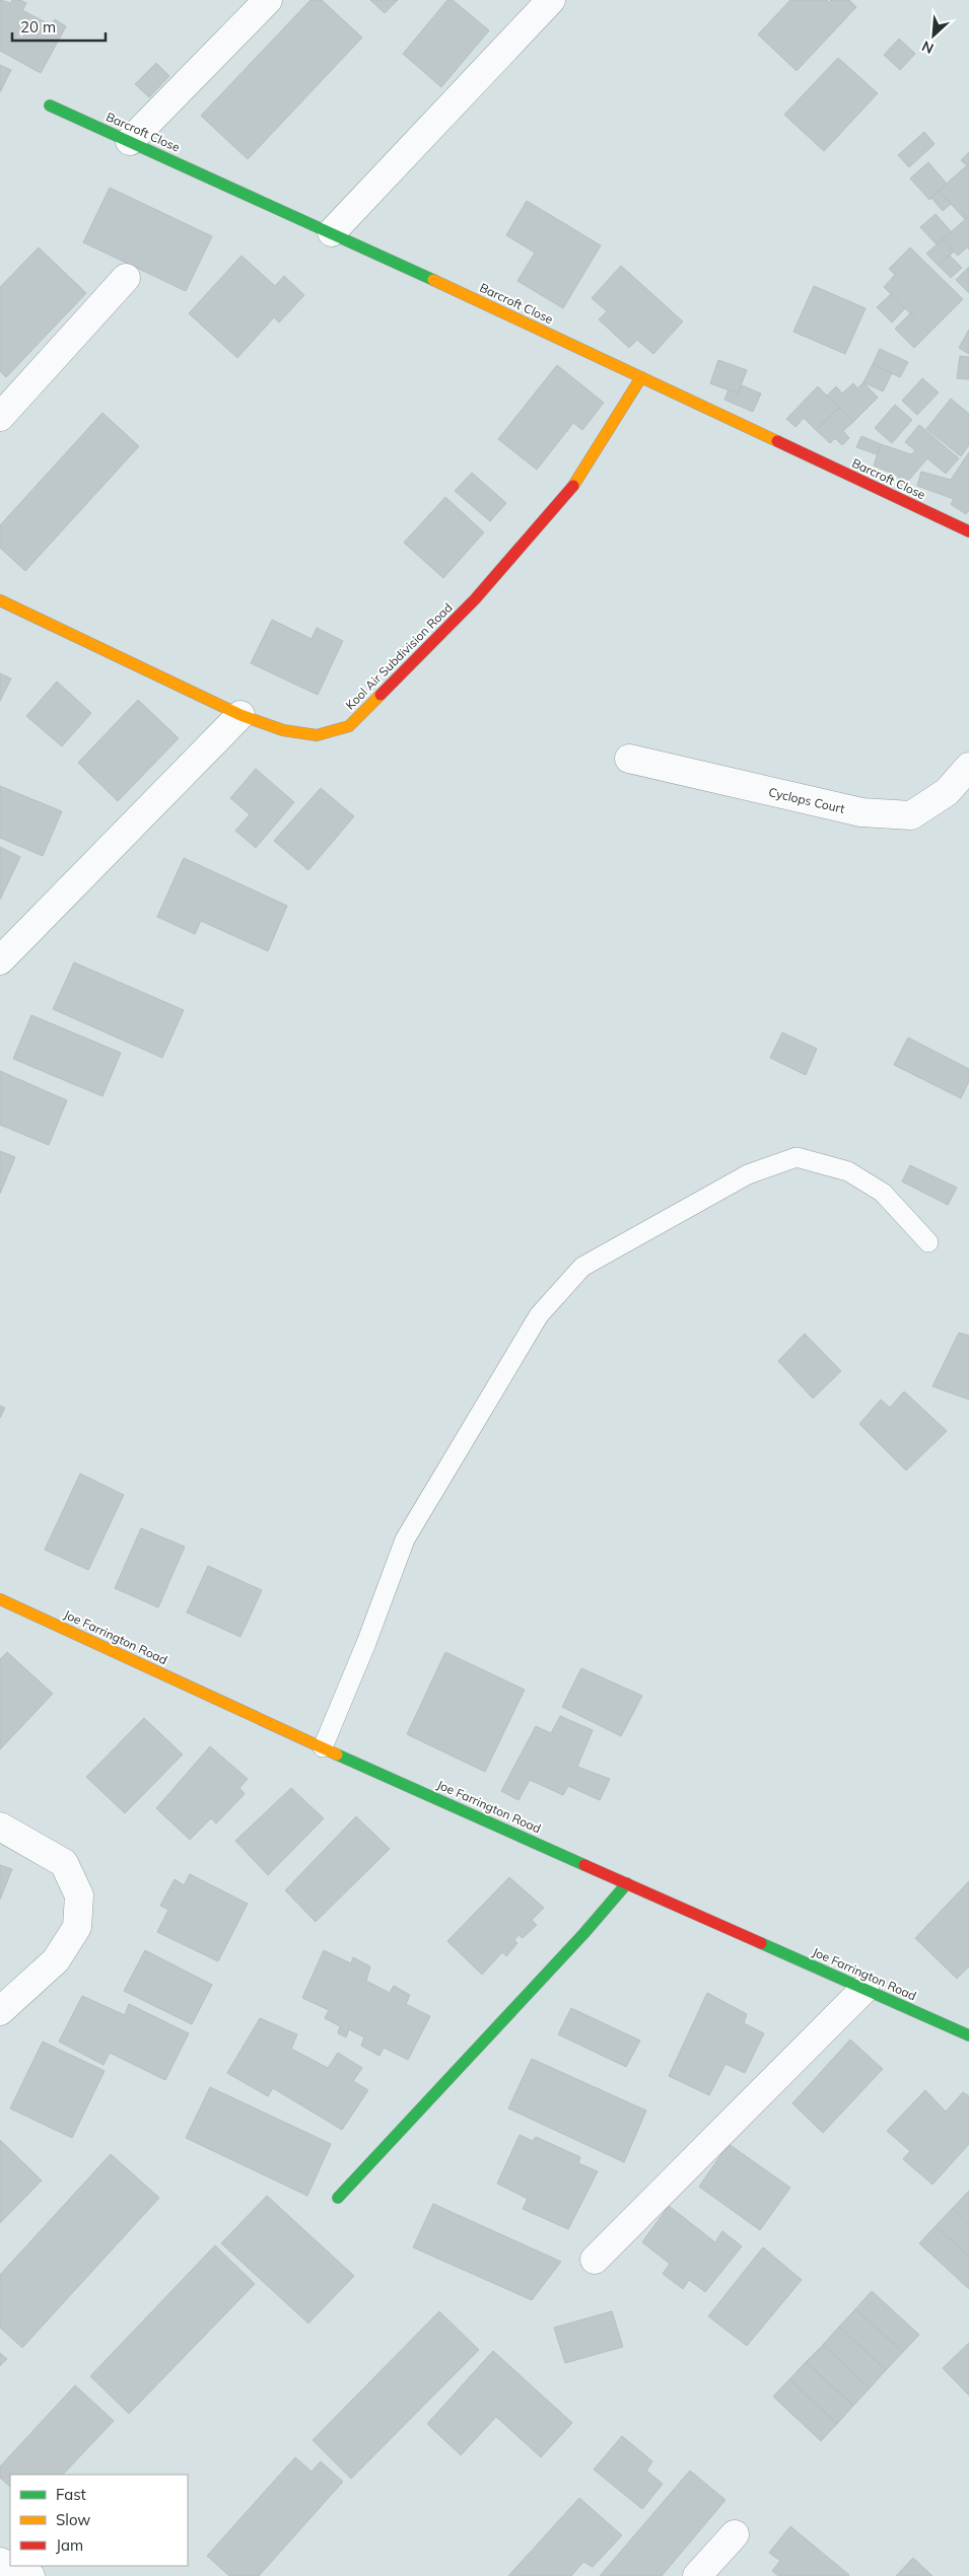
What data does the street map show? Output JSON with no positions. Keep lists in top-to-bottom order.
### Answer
{
  "streets": {
    "street": [
      "Barcroft Close",
      "Kool Air Subdivision Road",
      "Cyclops Court",
      "Joe Farrington Road"
    ]
  },
  "crossings": [
    ["Barcroft Close", "Kool Air Subdivision Road"]
  ],
  "legend": ["Fast", "Slow", "Jam"],
  "scale_bar": "20 m",
  "north": "bottom left"
}
